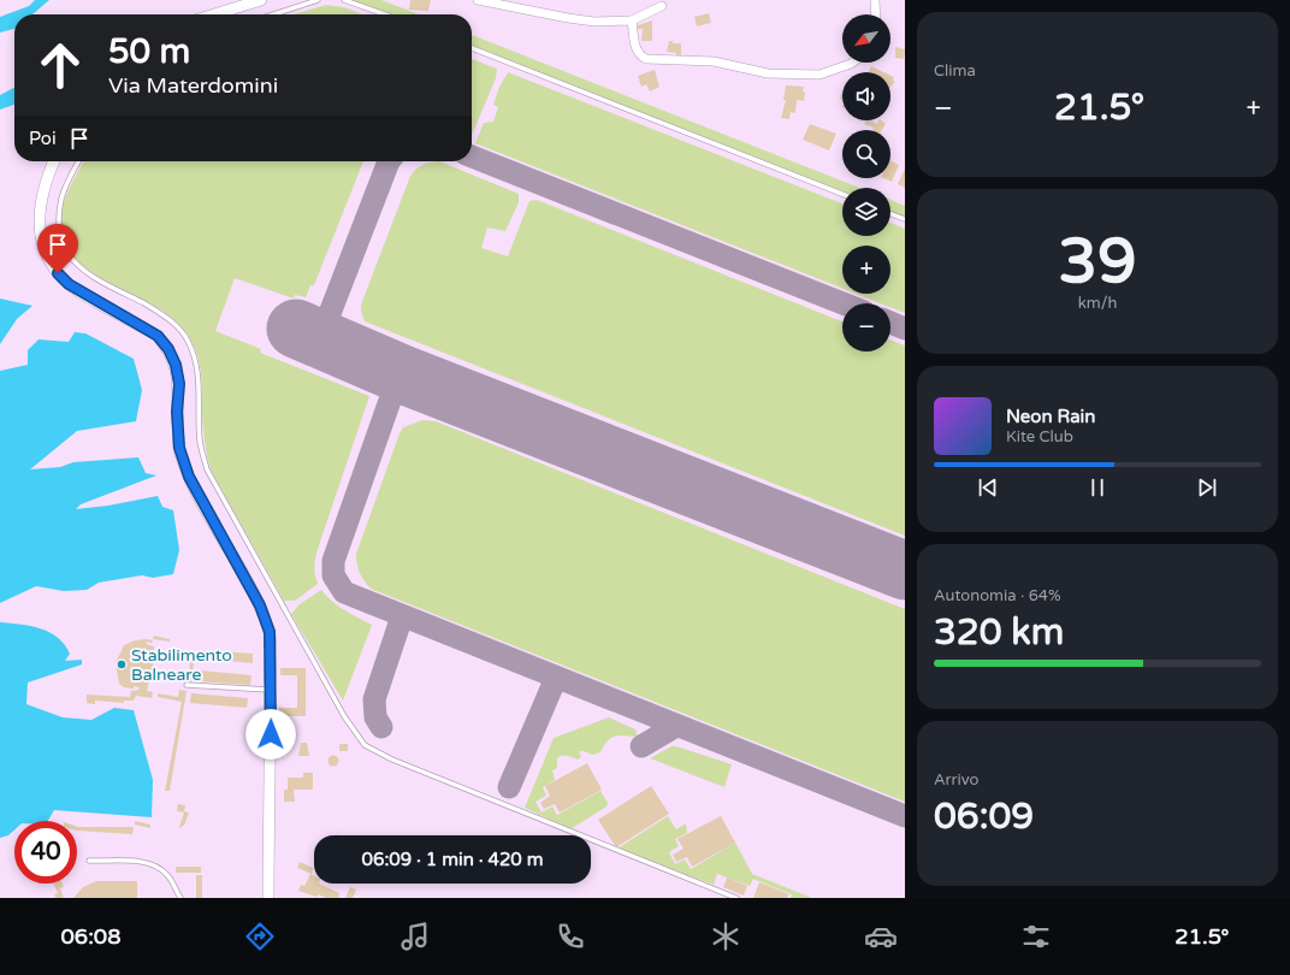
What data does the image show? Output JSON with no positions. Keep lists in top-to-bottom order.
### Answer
{
  "places": ["Stabilimento Balneare"],
  "north": "bottom left",
  "page": {
    "tile": [
      "Clima",
      ["39", "km/h"],
      ["Autonomia · 64%", "320 km"],
      ["Arrivo", "06:09"]
    ],
    "map_buttons": ["+", "−"],
    "turn": ["50 m", "Via Materdomini"],
    "heat": ["−", "21.5°", "+"],
    "then": "Poi",
    "song": ["Neon Rain", "Kite Club"],
    "limit": "40",
    "trip": "06:09 · 1 min · 420 m",
    "tabs": ["06:08", "21.5°"]
  }
}
